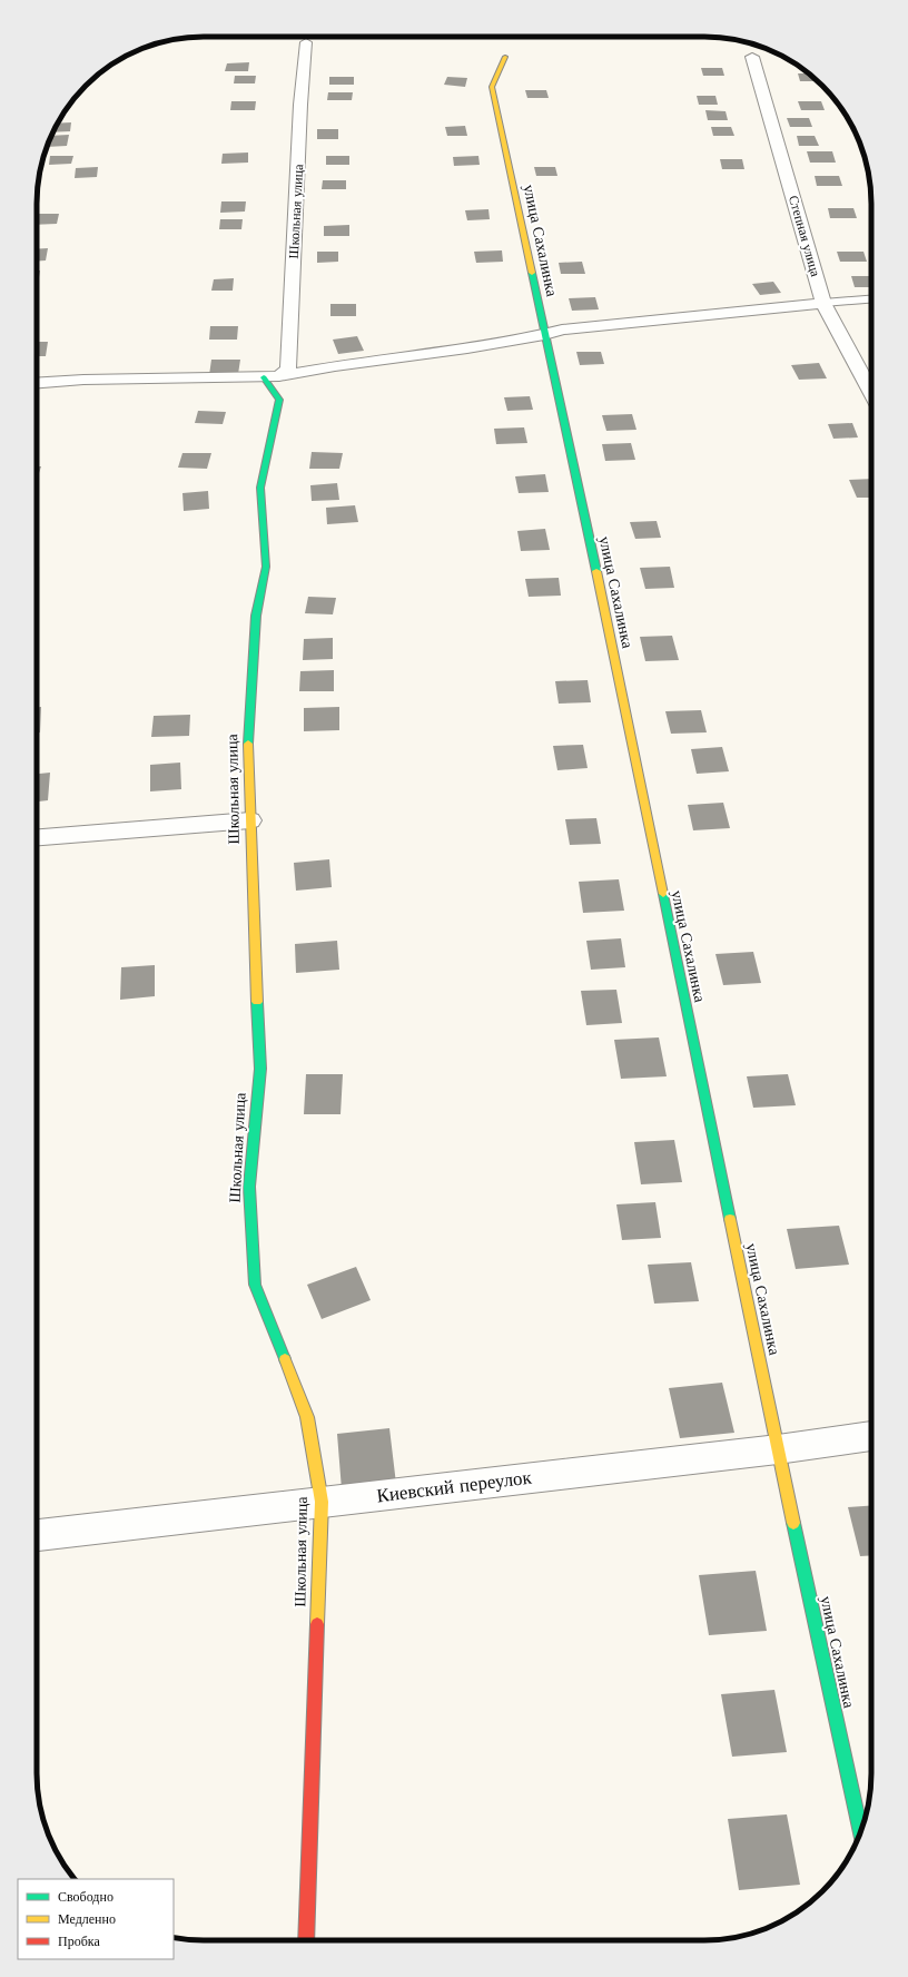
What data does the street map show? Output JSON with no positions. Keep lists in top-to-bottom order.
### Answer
{
  "streets": {
    "street": [
      "Школьная улица",
      "Степная улица",
      "улица Сахалинка",
      "Киевский переулок"
    ]
  },
  "crossings": [
    ["Школьная улица", "Киевский переулок"],
    ["улица Сахалинка", "Киевский переулок"]
  ],
  "legend": ["Свободно", "Медленно", "Пробка"]
}
